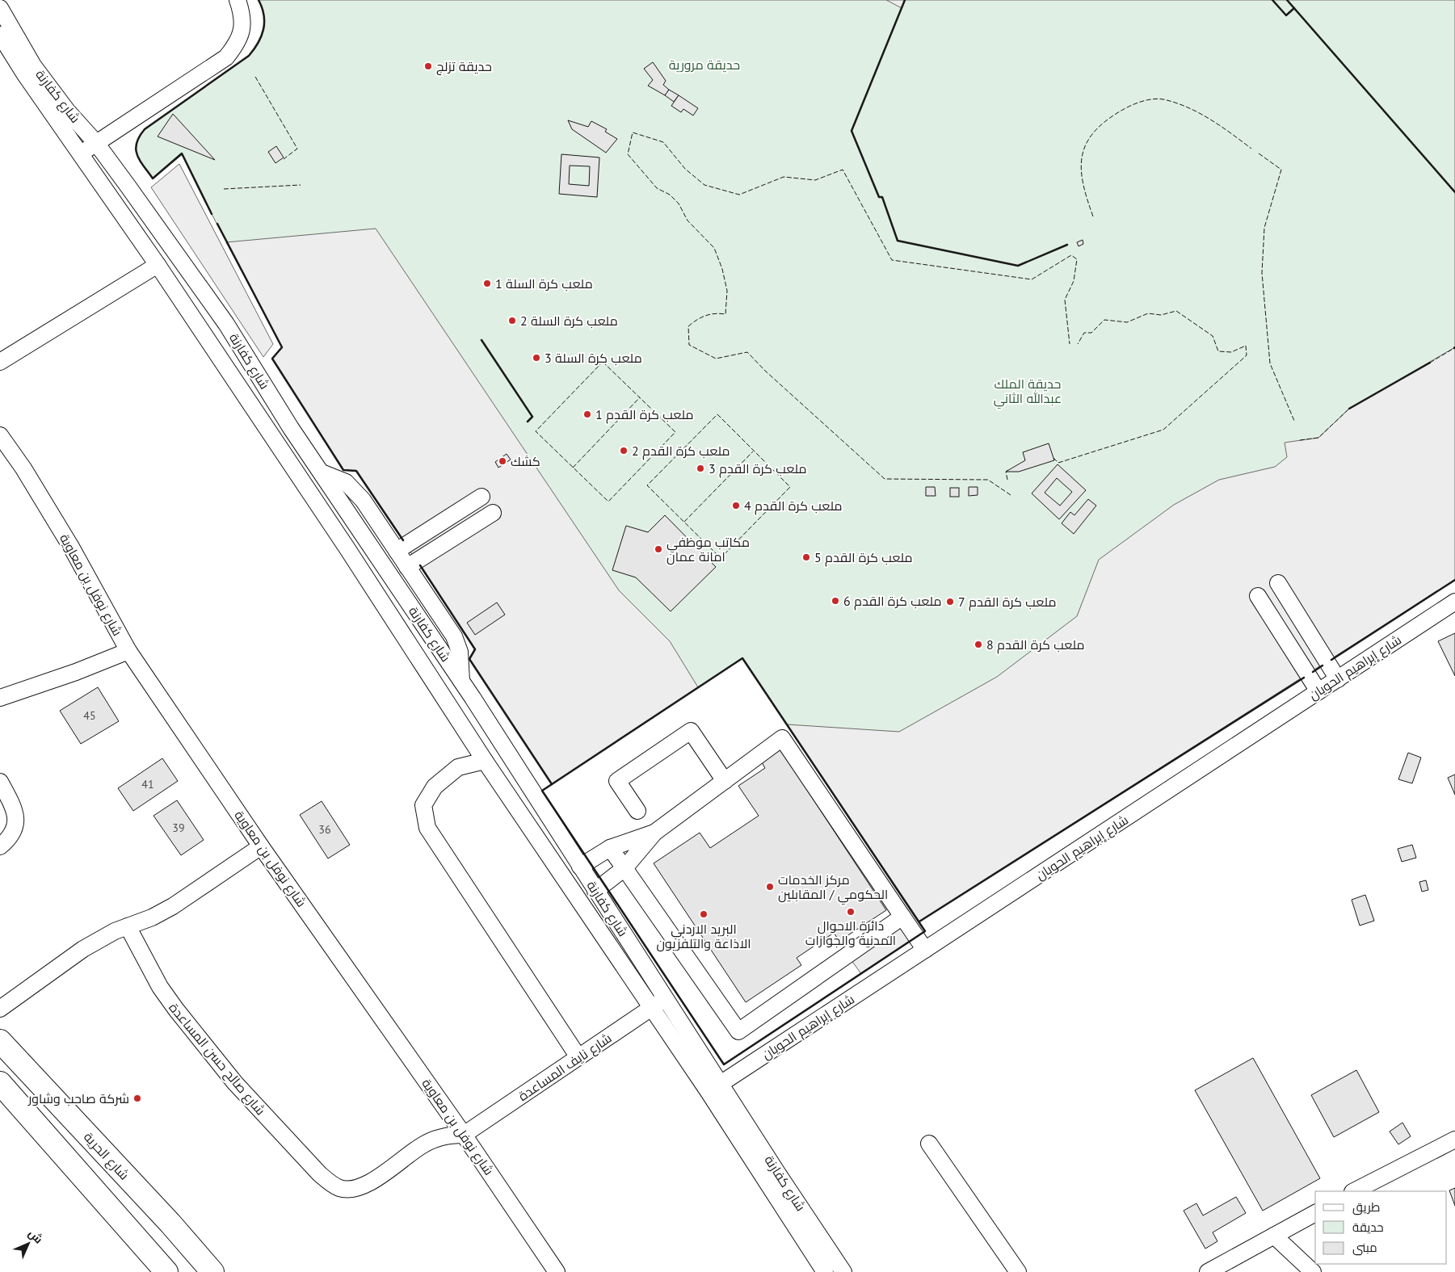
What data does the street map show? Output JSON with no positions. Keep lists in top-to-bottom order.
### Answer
{
  "streets": {
    "highway": ["شارع الحرية"],
    "street": [
      "شارع كفارنة",
      "شارع نوفل بن معاوية",
      "شارع إبراهيم الحويان",
      "شارع صالح حسن المساعدة",
      "شارع نايف المساعدة"
    ]
  },
  "crossings": [
    ["شارع كفارنة", "شارع إبراهيم الحويان"],
    ["شارع كفارنة", "شارع نايف المساعدة"],
    ["شارع نوفل بن معاوية", "شارع صالح حسن المساعدة"],
    ["شارع نوفل بن معاوية", "شارع نايف المساعدة"],
    ["شارع صالح حسن المساعدة", "شارع نايف المساعدة"]
  ],
  "parks": ["حديقة مرورية", "حديقة الملك عبدالله الثاني"],
  "places": [
    "حديقة تزلج",
    "ملعب كرة السلة 1",
    "ملعب كرة السلة 2",
    "ملعب كرة السلة 3",
    "ملعب كرة القدم 1",
    "ملعب كرة القدم 2",
    "كشك",
    "ملعب كرة القدم 3",
    "ملعب كرة القدم 4",
    "مكاتب موظفي امانة عمان",
    "ملعب كرة القدم 5",
    "ملعب كرة القدم 6",
    "ملعب كرة القدم 7",
    "ملعب كرة القدم 8",
    "مركز الخدمات الحكومي / المقابلين",
    "دائرة الاحوال المدنية والجوازات",
    "البريد الاردني الاذاعة والتلفزيون",
    "شركة صاحب وشاور"
  ],
  "house_numbers": [
    "45",
    "41",
    "39",
    "36"
  ],
  "legend": ["طريق", "حديقة", "مبنى"],
  "north": "top right"
}
